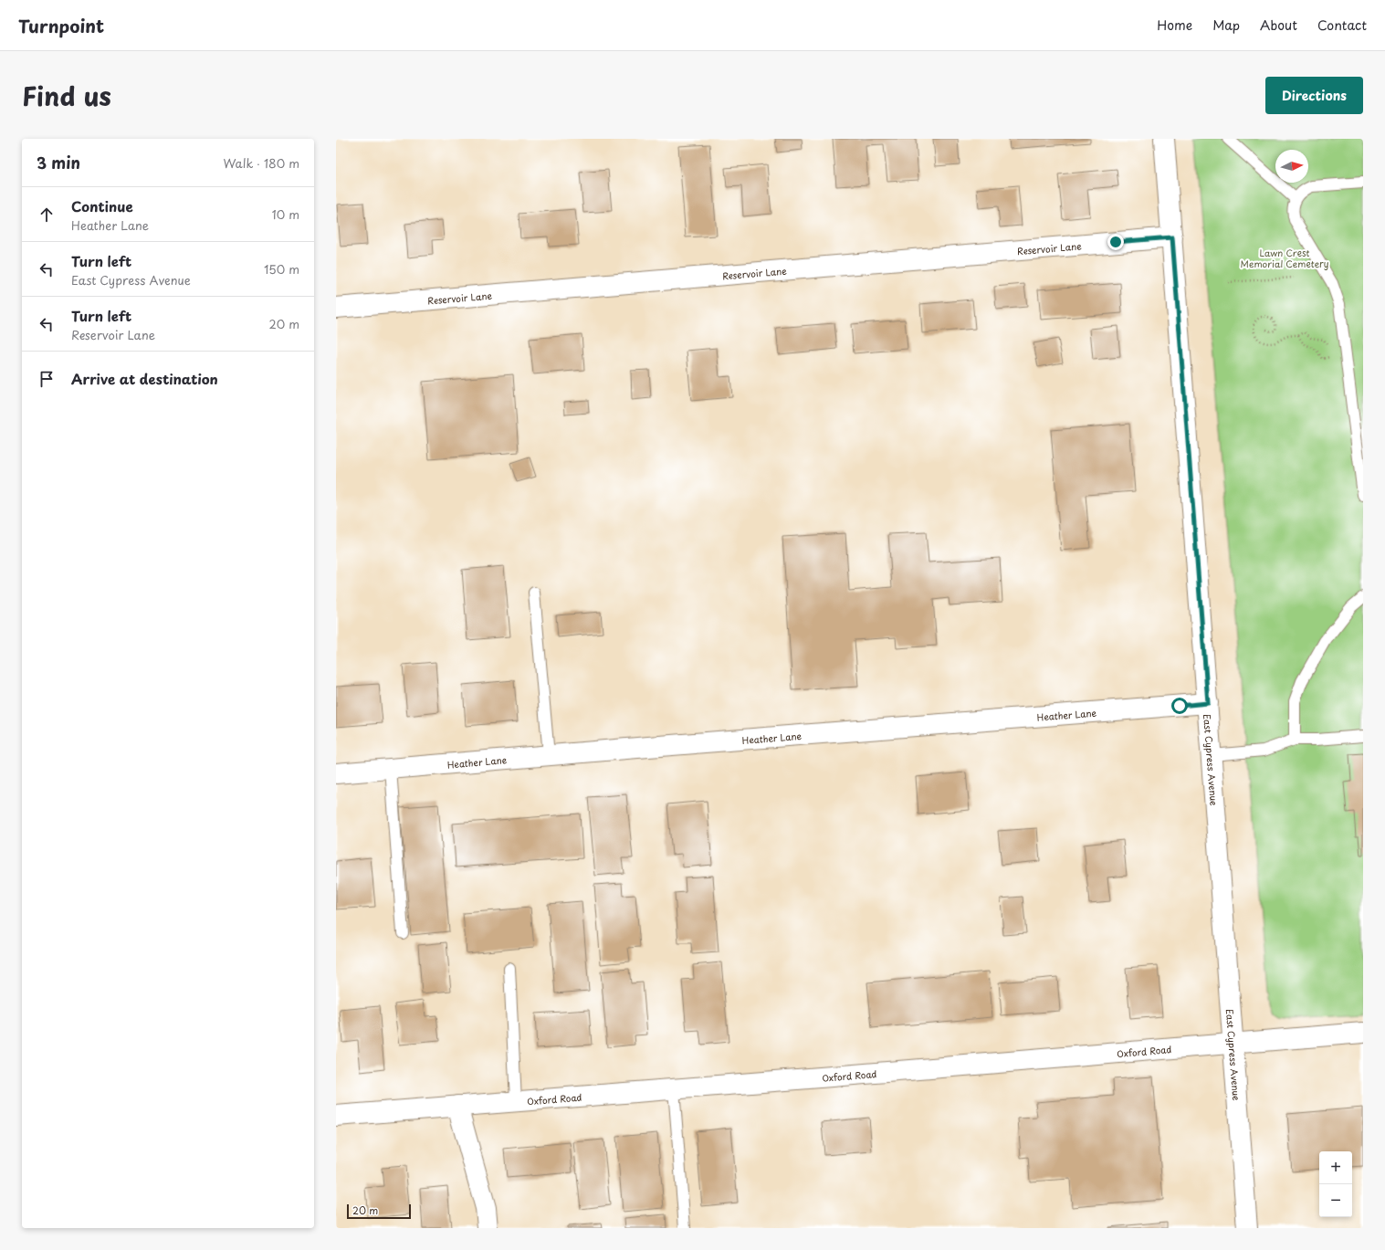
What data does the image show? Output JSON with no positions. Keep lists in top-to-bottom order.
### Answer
{
  "streets": {
    "street": [
      "Reservoir Lane",
      "Heather Lane",
      "East Cypress Avenue",
      "Oxford Road"
    ]
  },
  "crossings": [
    ["Reservoir Lane", "East Cypress Avenue"],
    ["Heather Lane", "East Cypress Avenue"],
    ["East Cypress Avenue", "Oxford Road"]
  ],
  "parks": ["Lawn Crest Memorial Cemetery"],
  "scale_bar": "20 m",
  "north": "right",
  "page": {
    "header": "Turnpoint",
    "nav": [
      "Home",
      "Map",
      "About",
      "Contact"
    ],
    "title": "Find us",
    "buttons": "Directions",
    "heading": ["3 min", "Walk · 180 m"],
    "list": [
      ["Continue", "Heather Lane", "10 m"],
      ["Turn left", "East Cypress Avenue", "150 m"],
      ["Turn left", "Reservoir Lane", "20 m"],
      "Arrive at destination"
    ],
    "map_buttons": ["+", "−"],
    "scale": "20 m"
  }
}
